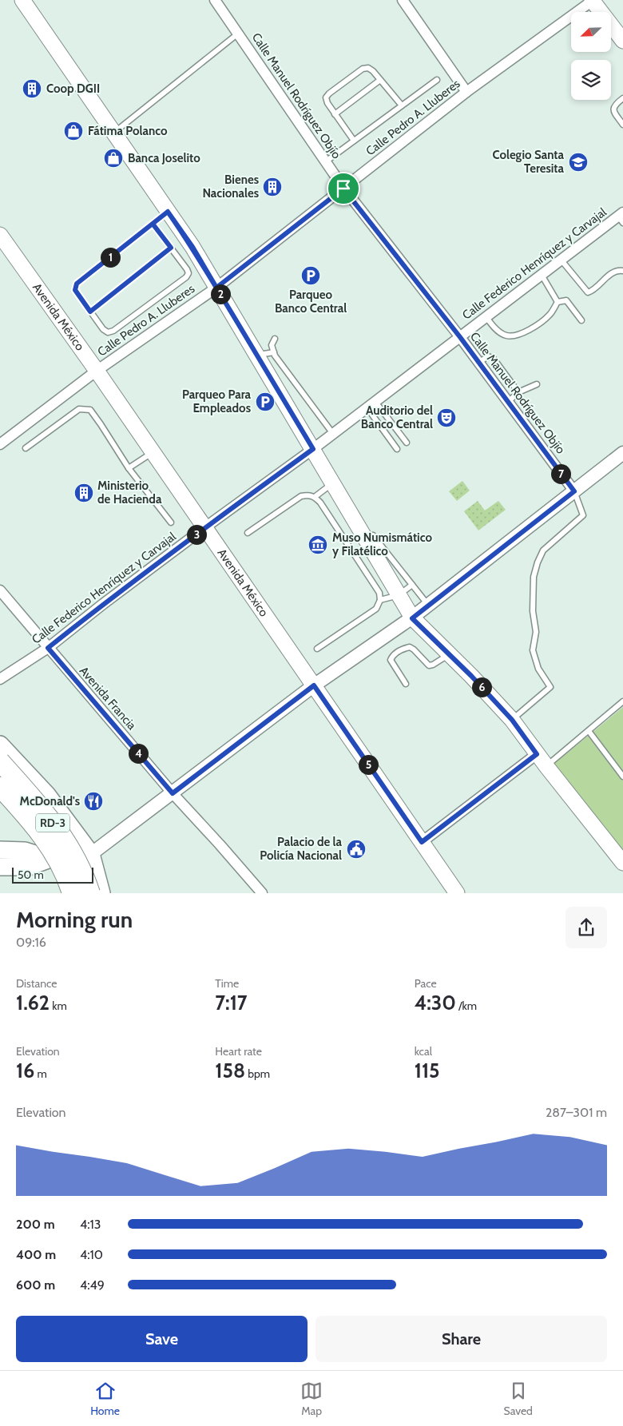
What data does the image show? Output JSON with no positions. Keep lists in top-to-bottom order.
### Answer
{
  "streets": {
    "highway": ["RD-3"],
    "main road": ["Avenida México"],
    "street": [
      "Calle Manuel Rodríguez Objío",
      "Calle Pedro A. Lluberes",
      "Calle Federico Henríquez y Carvajal",
      "Avenida Francia"
    ]
  },
  "crossings": [
    ["Calle Manuel Rodríguez Objío", "Calle Pedro A. Lluberes"],
    ["Calle Manuel Rodríguez Objío", "Calle Federico Henríquez y Carvajal"],
    ["Calle Pedro A. Lluberes", "Avenida México"],
    ["Calle Federico Henríquez y Carvajal", "Avenida México"],
    ["Calle Federico Henríquez y Carvajal", "Avenida Francia"]
  ],
  "places": {
    "building": ["Coop DGII", "Bienes Nacionales", "Ministerio de Hacienda"],
    "shop": ["Fátima Polanco", "Banca Joselito"],
    "school or university": ["Colegio Santa Teresita"],
    "parking": ["Parqueo Banco Central", "Parqueo Para Empleados"],
    "theatre": ["Auditorio del Banco Central"],
    "museum": ["Muso Numismático y Filatélico"],
    "restaurant": ["McDonald's"],
    "public building": ["Palacio de la Policía Nacional"]
  },
  "scale_bar": "50 m",
  "north": "bottom left",
  "page": {
    "pins": [
      "1",
      "2",
      "7",
      "3",
      "6",
      "4",
      "5"
    ],
    "scale": "50 m",
    "heading": ["Morning run", "09:16"],
    "stats": [
      ["Distance", "1.62 km"],
      ["Time", "7:17"],
      ["Pace", "4:30 /km"],
      ["Elevation", "16 m"],
      ["Heart rate", "158 bpm"],
      ["kcal", "115"]
    ],
    "chart": ["Elevation", "287–301 m"],
    "list": [
      {
        "name": "200 m",
        "note": "4:13"
      },
      {
        "name": "400 m",
        "note": "4:10"
      },
      {
        "name": "600 m",
        "note": "4:49"
      }
    ],
    "buttons": ["Save", "Share"],
    "tabs": ["Home", "Map", "Saved"]
  }
}
